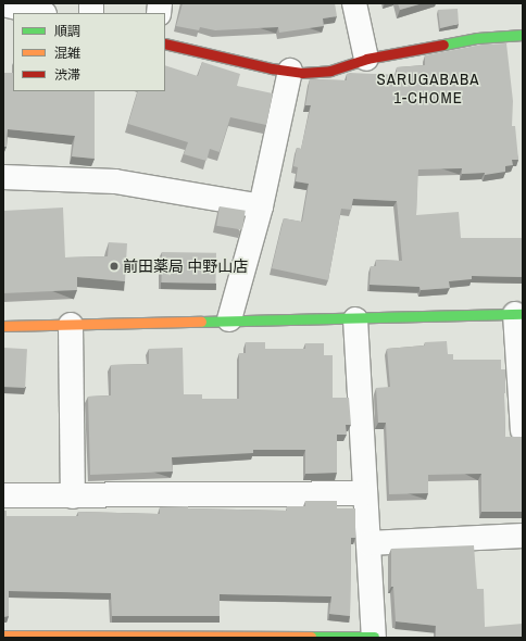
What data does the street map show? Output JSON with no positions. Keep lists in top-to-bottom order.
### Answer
{
  "districts": ["SARUGABABA 1-CHOME"],
  "places": ["前田薬局 中野山店"],
  "legend": ["順調", "混雑", "渋滞"]
}
